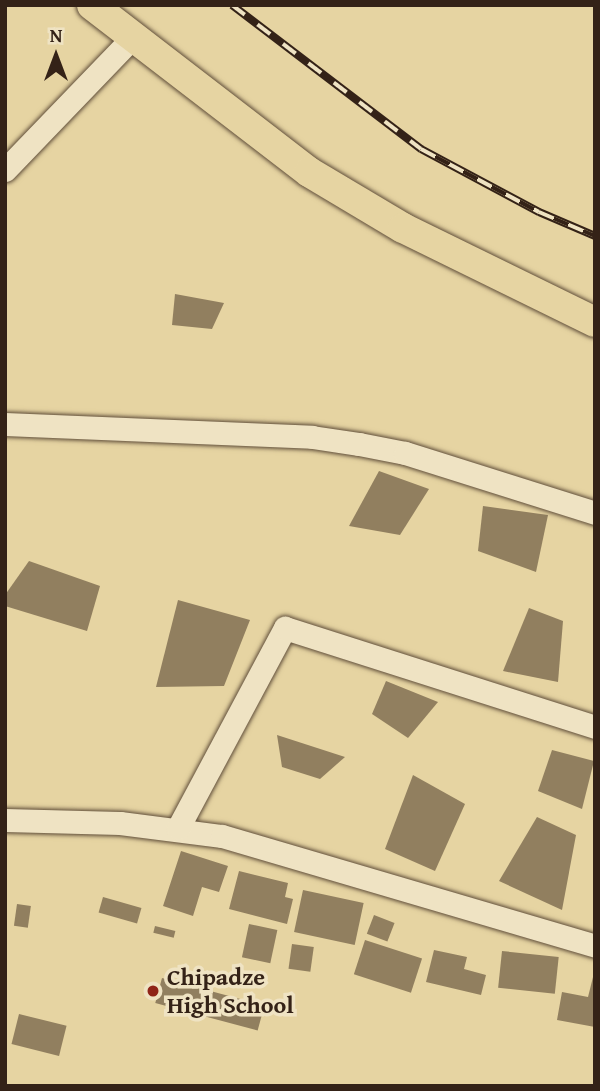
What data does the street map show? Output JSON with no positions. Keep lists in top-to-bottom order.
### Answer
{
  "places": ["Chipadze High School"],
  "north": "top"
}
